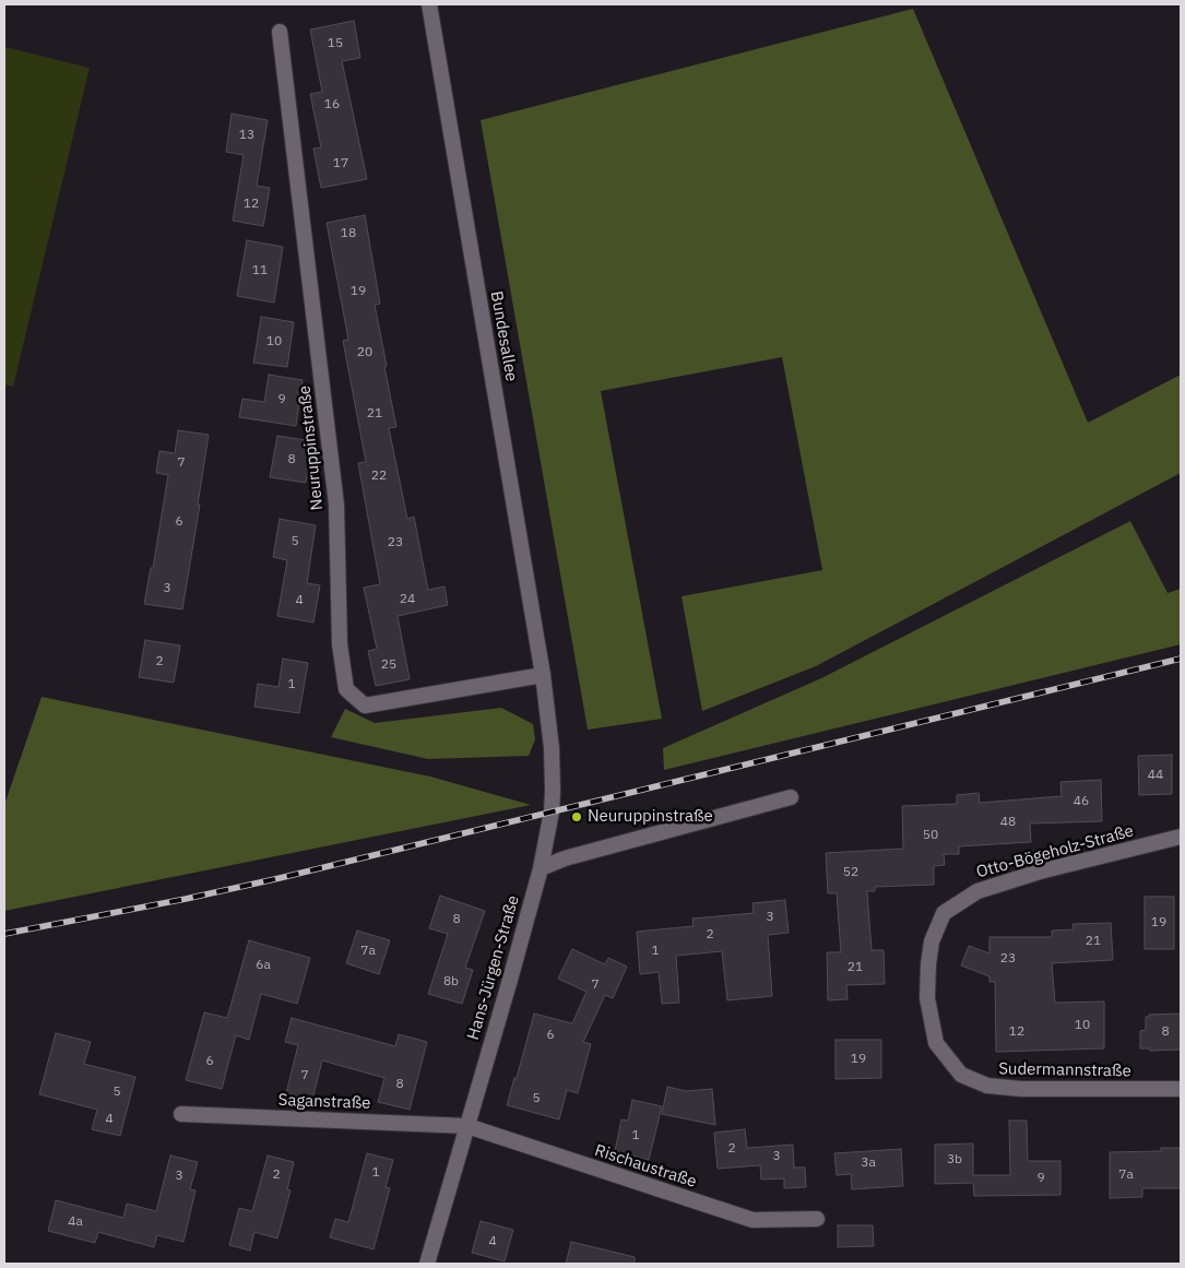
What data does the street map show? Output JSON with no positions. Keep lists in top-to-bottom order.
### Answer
{
  "streets": {
    "street": [
      "Bundesallee",
      "Neuruppinstraße",
      "Otto-Bögeholz-Straße",
      "Hans-Jürgen-Straße",
      "Sudermannstraße",
      "Saganstraße",
      "Rischaustraße"
    ]
  },
  "crossings": [
    ["Bundesallee", "Neuruppinstraße"],
    ["Bundesallee", "Hans-Jürgen-Straße"],
    ["Neuruppinstraße", "Hans-Jürgen-Straße"],
    ["Otto-Bögeholz-Straße", "Sudermannstraße"],
    ["Hans-Jürgen-Straße", "Saganstraße"],
    ["Hans-Jürgen-Straße", "Rischaustraße"],
    ["Saganstraße", "Rischaustraße"]
  ],
  "places": ["Neuruppinstraße"],
  "house_numbers": [
    "15",
    "16",
    "13",
    "17",
    "12",
    "18",
    "11",
    "19",
    "10",
    "20",
    "9",
    "21",
    "8",
    "7",
    "22",
    "6",
    "5",
    "23",
    "3",
    "24",
    "4",
    "2",
    "25",
    "1",
    "44",
    "46",
    "48",
    "50",
    "52",
    "3",
    "8",
    "19",
    "2",
    "21",
    "7a",
    "1",
    "23",
    "6a",
    "21",
    "8b",
    "7",
    "10",
    "12",
    "8",
    "6",
    "19",
    "6",
    "7",
    "8",
    "5",
    "5",
    "4",
    "1",
    "2",
    "3",
    "3b",
    "3a",
    "1",
    "2",
    "7a",
    "3",
    "9",
    "4a",
    "4"
  ]
}
